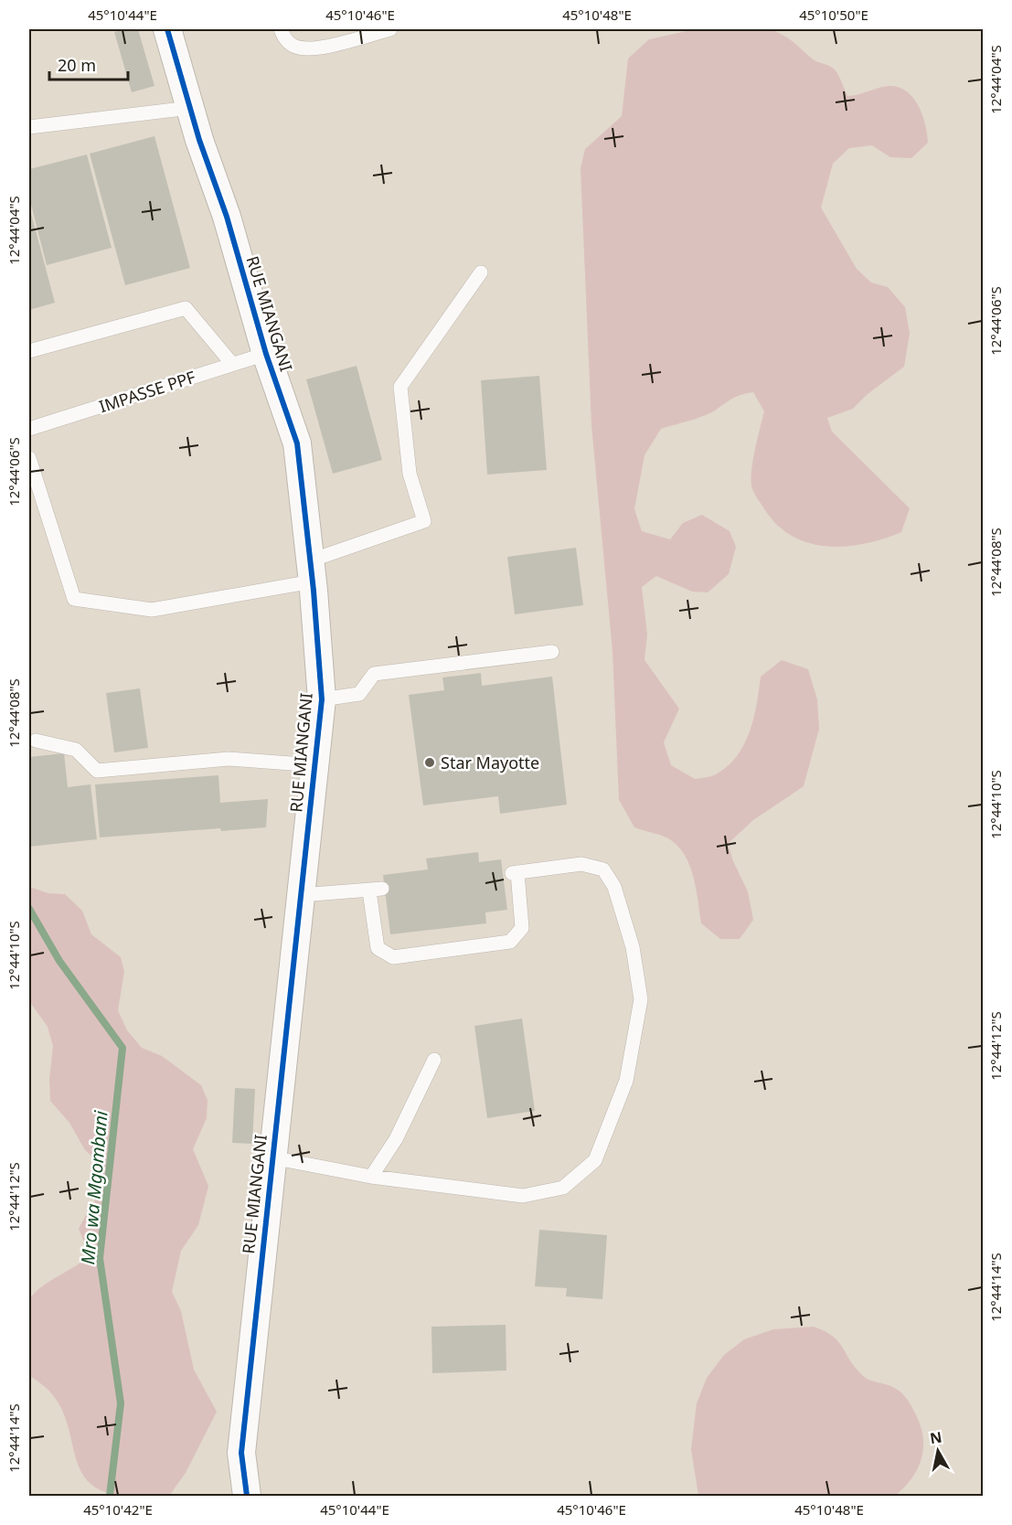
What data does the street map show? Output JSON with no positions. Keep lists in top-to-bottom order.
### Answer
{
  "streets": {
    "street": ["RUE MIANGANI"],
    "lane": ["IMPASSE PPF"]
  },
  "crossings": [
    ["RUE MIANGANI", "IMPASSE PPF"]
  ],
  "water": ["Mro wa Mgombani"],
  "places": ["Star Mayotte"],
  "scale_bar": "20 m",
  "north": "top",
  "coordinates": [
    "45°10'44\"E",
    "45°10'46\"E",
    "45°10'48\"E",
    "45°10'50\"E",
    "12°44'04\"S",
    "12°44'06\"S",
    "12°44'08\"S",
    "12°44'10\"S",
    "12°44'12\"S",
    "12°44'14\"S",
    "45°10'42\"E"
  ]
}
